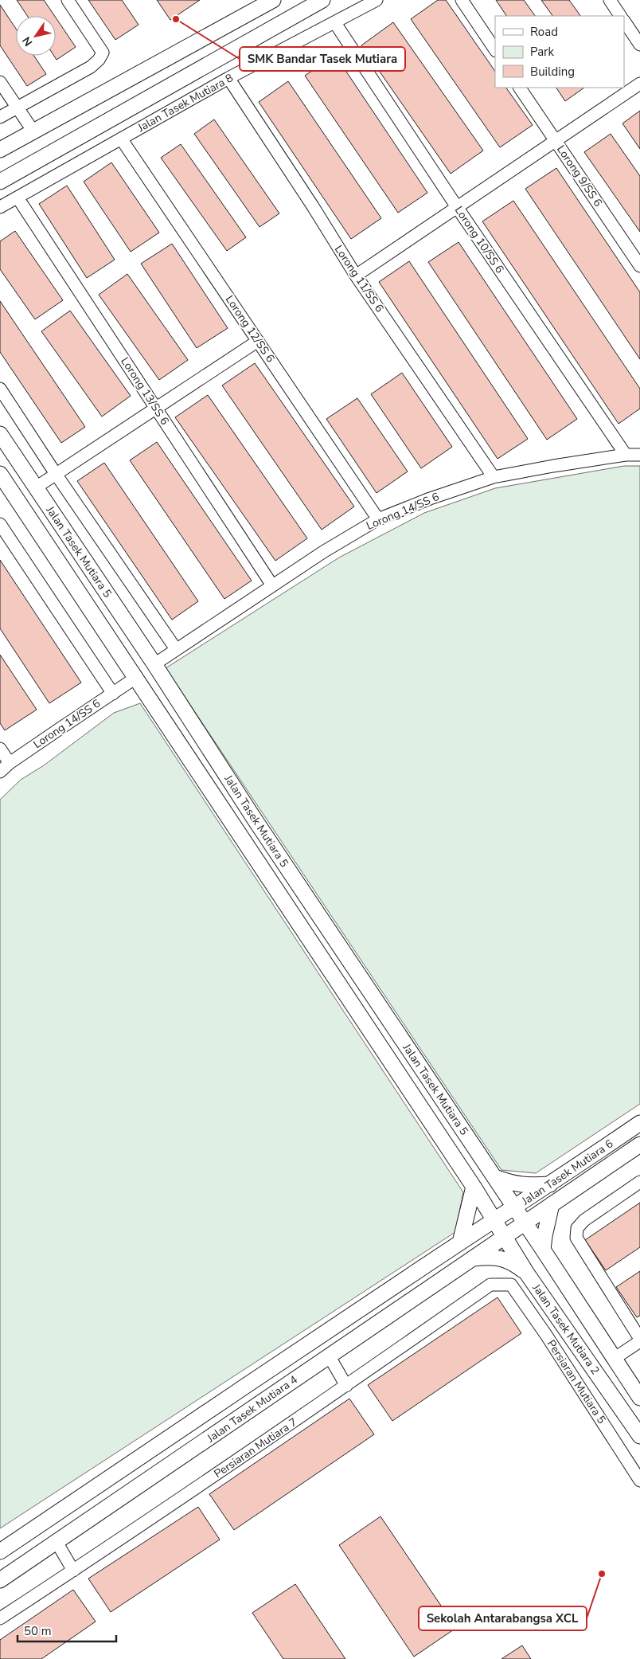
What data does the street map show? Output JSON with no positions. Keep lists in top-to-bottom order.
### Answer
{
  "streets": {
    "street": [
      "Jalan Tasek Mutiara 8",
      "Lorong 9/SS 6",
      "Lorong 10/SS 6",
      "Lorong 11/SS 6",
      "Lorong 12/SS 6",
      "Lorong 13/SS 6",
      "Lorong 14/SS 6",
      "Jalan Tasek Mutiara 5",
      "Jalan Tasek Mutiara 6",
      "Jalan Tasek Mutiara 2",
      "Persiaran Mutiara 5",
      "Jalan Tasek Mutiara 4",
      "Persiaran Mutiara 7"
    ]
  },
  "crossings": [
    ["Jalan Tasek Mutiara 8", "Lorong 10/SS 6"],
    ["Jalan Tasek Mutiara 8", "Lorong 11/SS 6"],
    ["Jalan Tasek Mutiara 8", "Lorong 12/SS 6"],
    ["Jalan Tasek Mutiara 8", "Lorong 13/SS 6"],
    ["Lorong 10/SS 6", "Lorong 14/SS 6"],
    ["Lorong 11/SS 6", "Lorong 14/SS 6"],
    ["Lorong 12/SS 6", "Lorong 14/SS 6"],
    ["Lorong 13/SS 6", "Lorong 14/SS 6"],
    ["Lorong 14/SS 6", "Jalan Tasek Mutiara 5"],
    ["Jalan Tasek Mutiara 5", "Jalan Tasek Mutiara 6"],
    ["Jalan Tasek Mutiara 5", "Jalan Tasek Mutiara 2"],
    ["Jalan Tasek Mutiara 5", "Jalan Tasek Mutiara 4"],
    ["Jalan Tasek Mutiara 6", "Jalan Tasek Mutiara 2"],
    ["Jalan Tasek Mutiara 6", "Jalan Tasek Mutiara 4"],
    ["Jalan Tasek Mutiara 2", "Jalan Tasek Mutiara 4"],
    ["Persiaran Mutiara 5", "Persiaran Mutiara 7"]
  ],
  "places": ["SMK Bandar Tasek Mutiara", "Sekolah Antarabangsa XCL"],
  "legend": ["Road", "Park", "Building"],
  "scale_bar": "50 m",
  "north": "bottom left"
}
